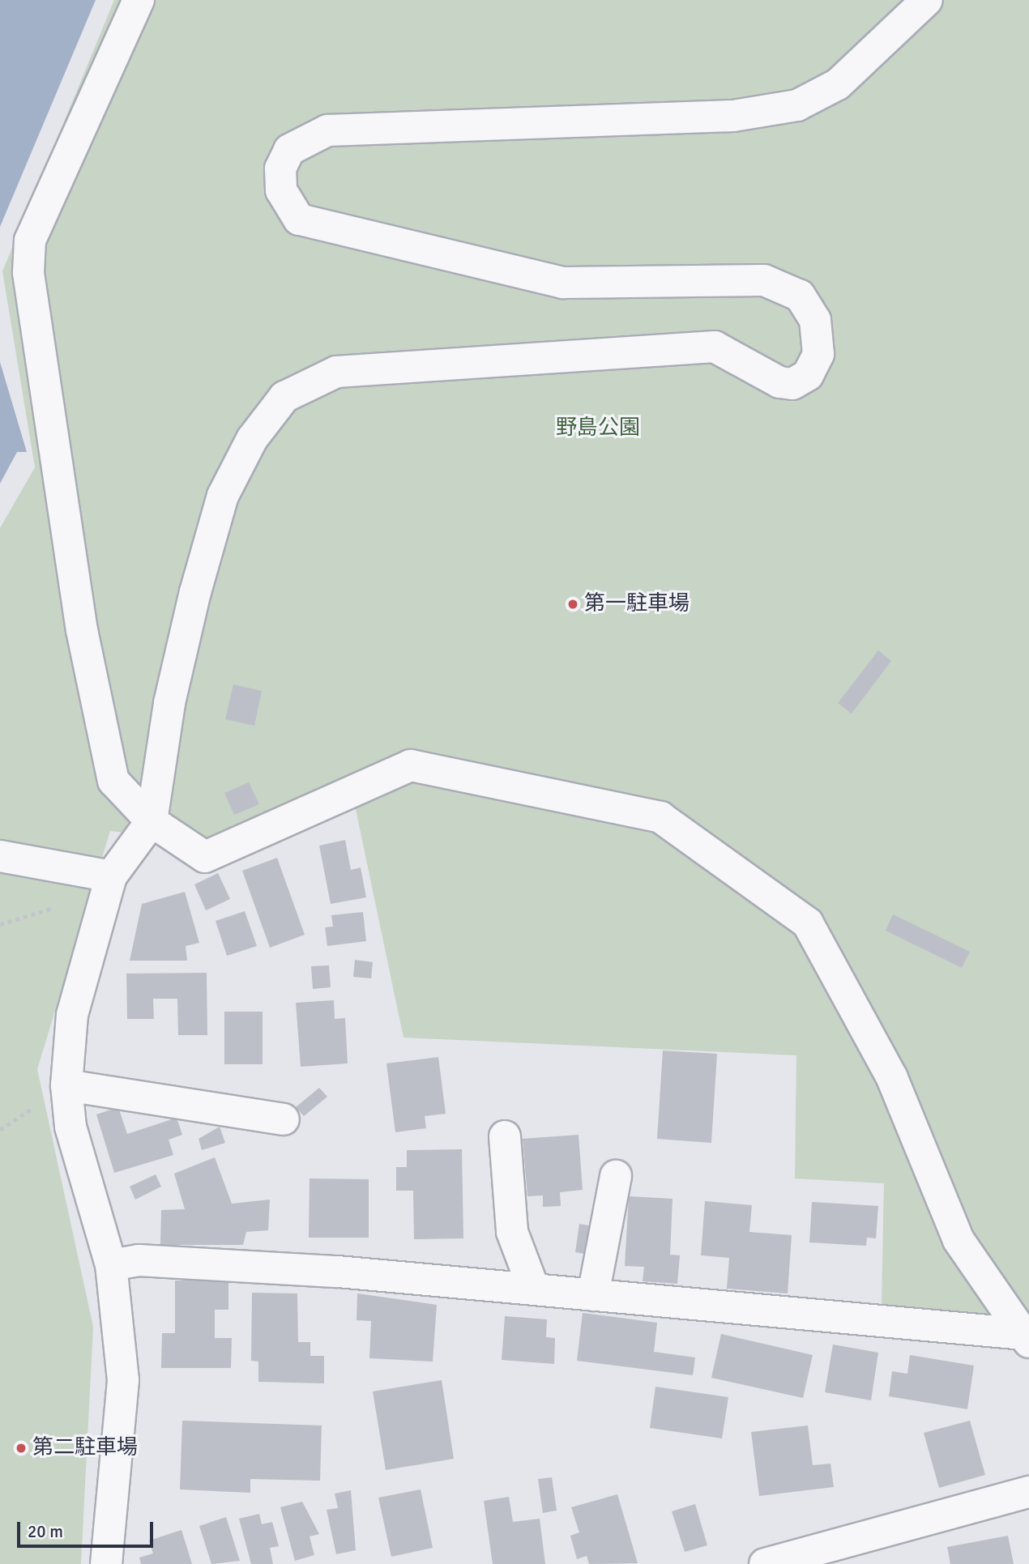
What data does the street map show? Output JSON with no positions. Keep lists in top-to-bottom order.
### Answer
{
  "parks": ["野島公園"],
  "places": ["第一駐車場", "第二駐車場"],
  "scale_bar": "20 m"
}
